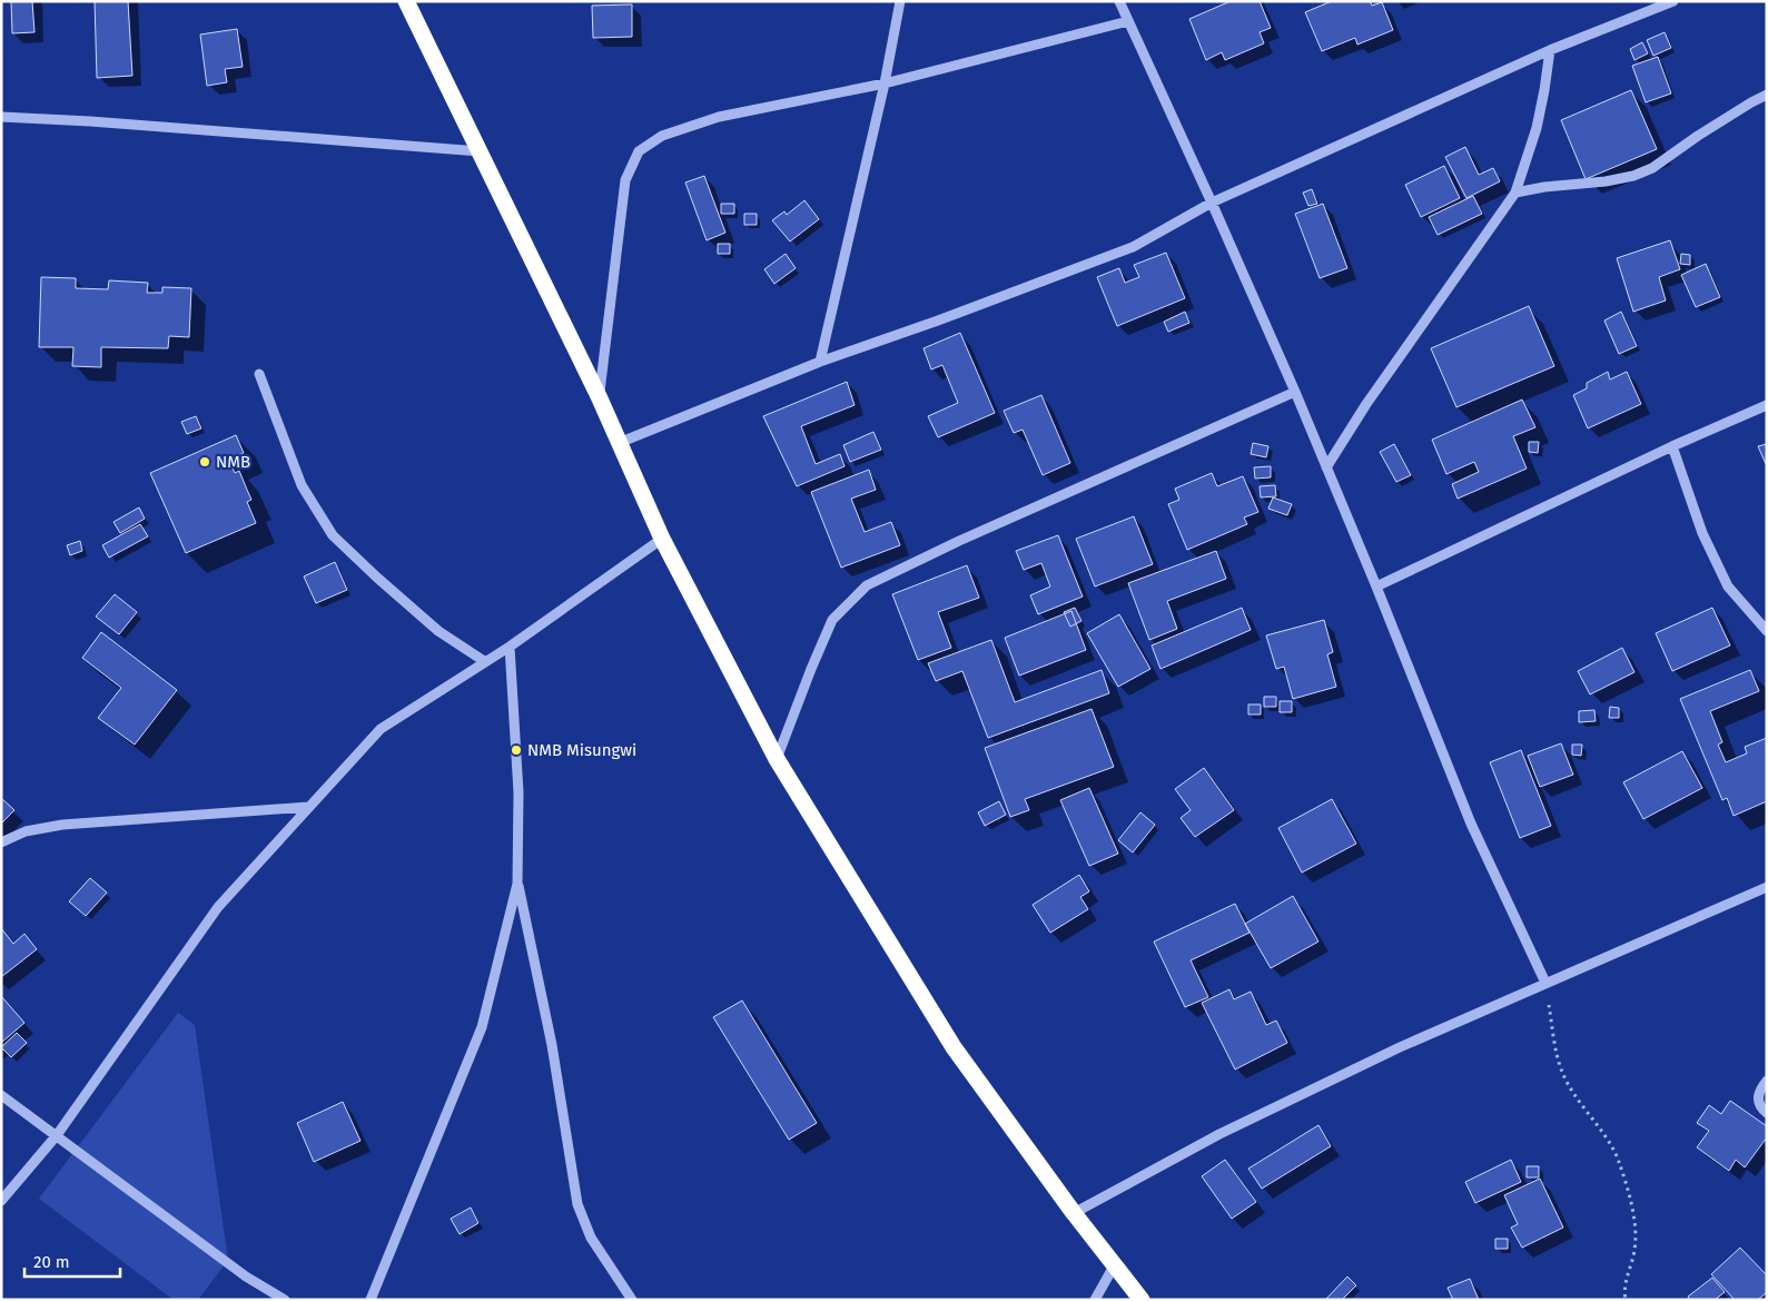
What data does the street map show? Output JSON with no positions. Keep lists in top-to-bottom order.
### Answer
{
  "places": ["NMB", "NMB Misungwi"],
  "scale_bar": "20 m"
}
